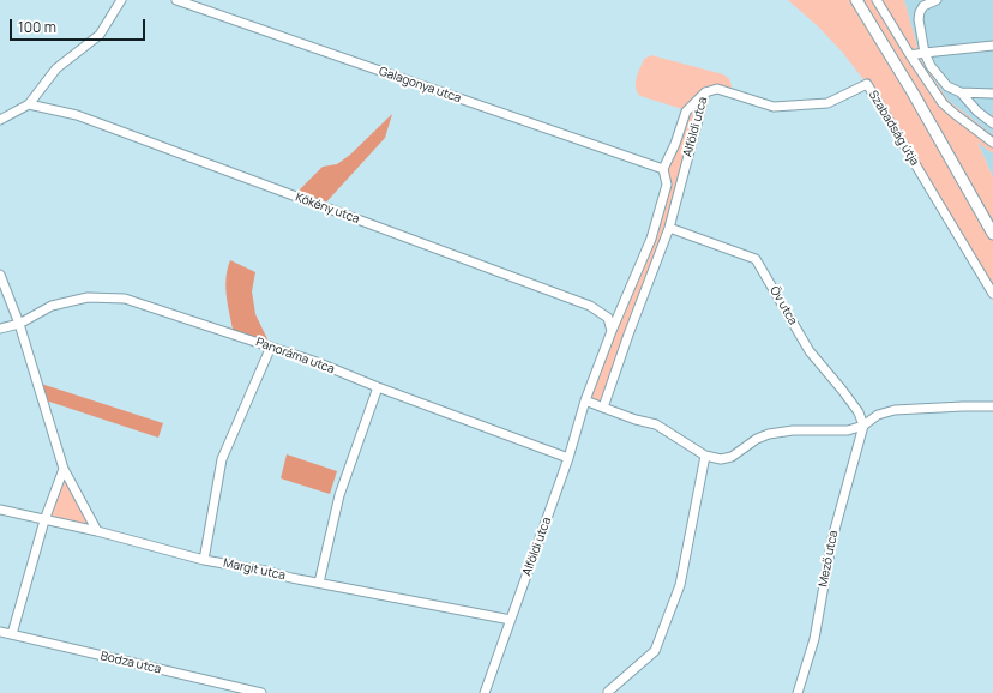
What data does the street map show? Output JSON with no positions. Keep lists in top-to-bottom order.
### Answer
{
  "streets": {
    "street": [
      "Galagonya utca",
      "Alföldi utca",
      "Szabadság útja",
      "Kökény utca",
      "Öv utca",
      "Panoráma utca",
      "Mező utca",
      "Margit utca",
      "Bodza utca"
    ]
  },
  "crossings": [
    ["Galagonya utca", "Alföldi utca"],
    ["Alföldi utca", "Szabadság útja"],
    ["Alföldi utca", "Kökény utca"],
    ["Alföldi utca", "Öv utca"],
    ["Alföldi utca", "Panoráma utca"],
    ["Alföldi utca", "Margit utca"],
    ["Öv utca", "Mező utca"]
  ],
  "scale_bar": "100 m"
}
